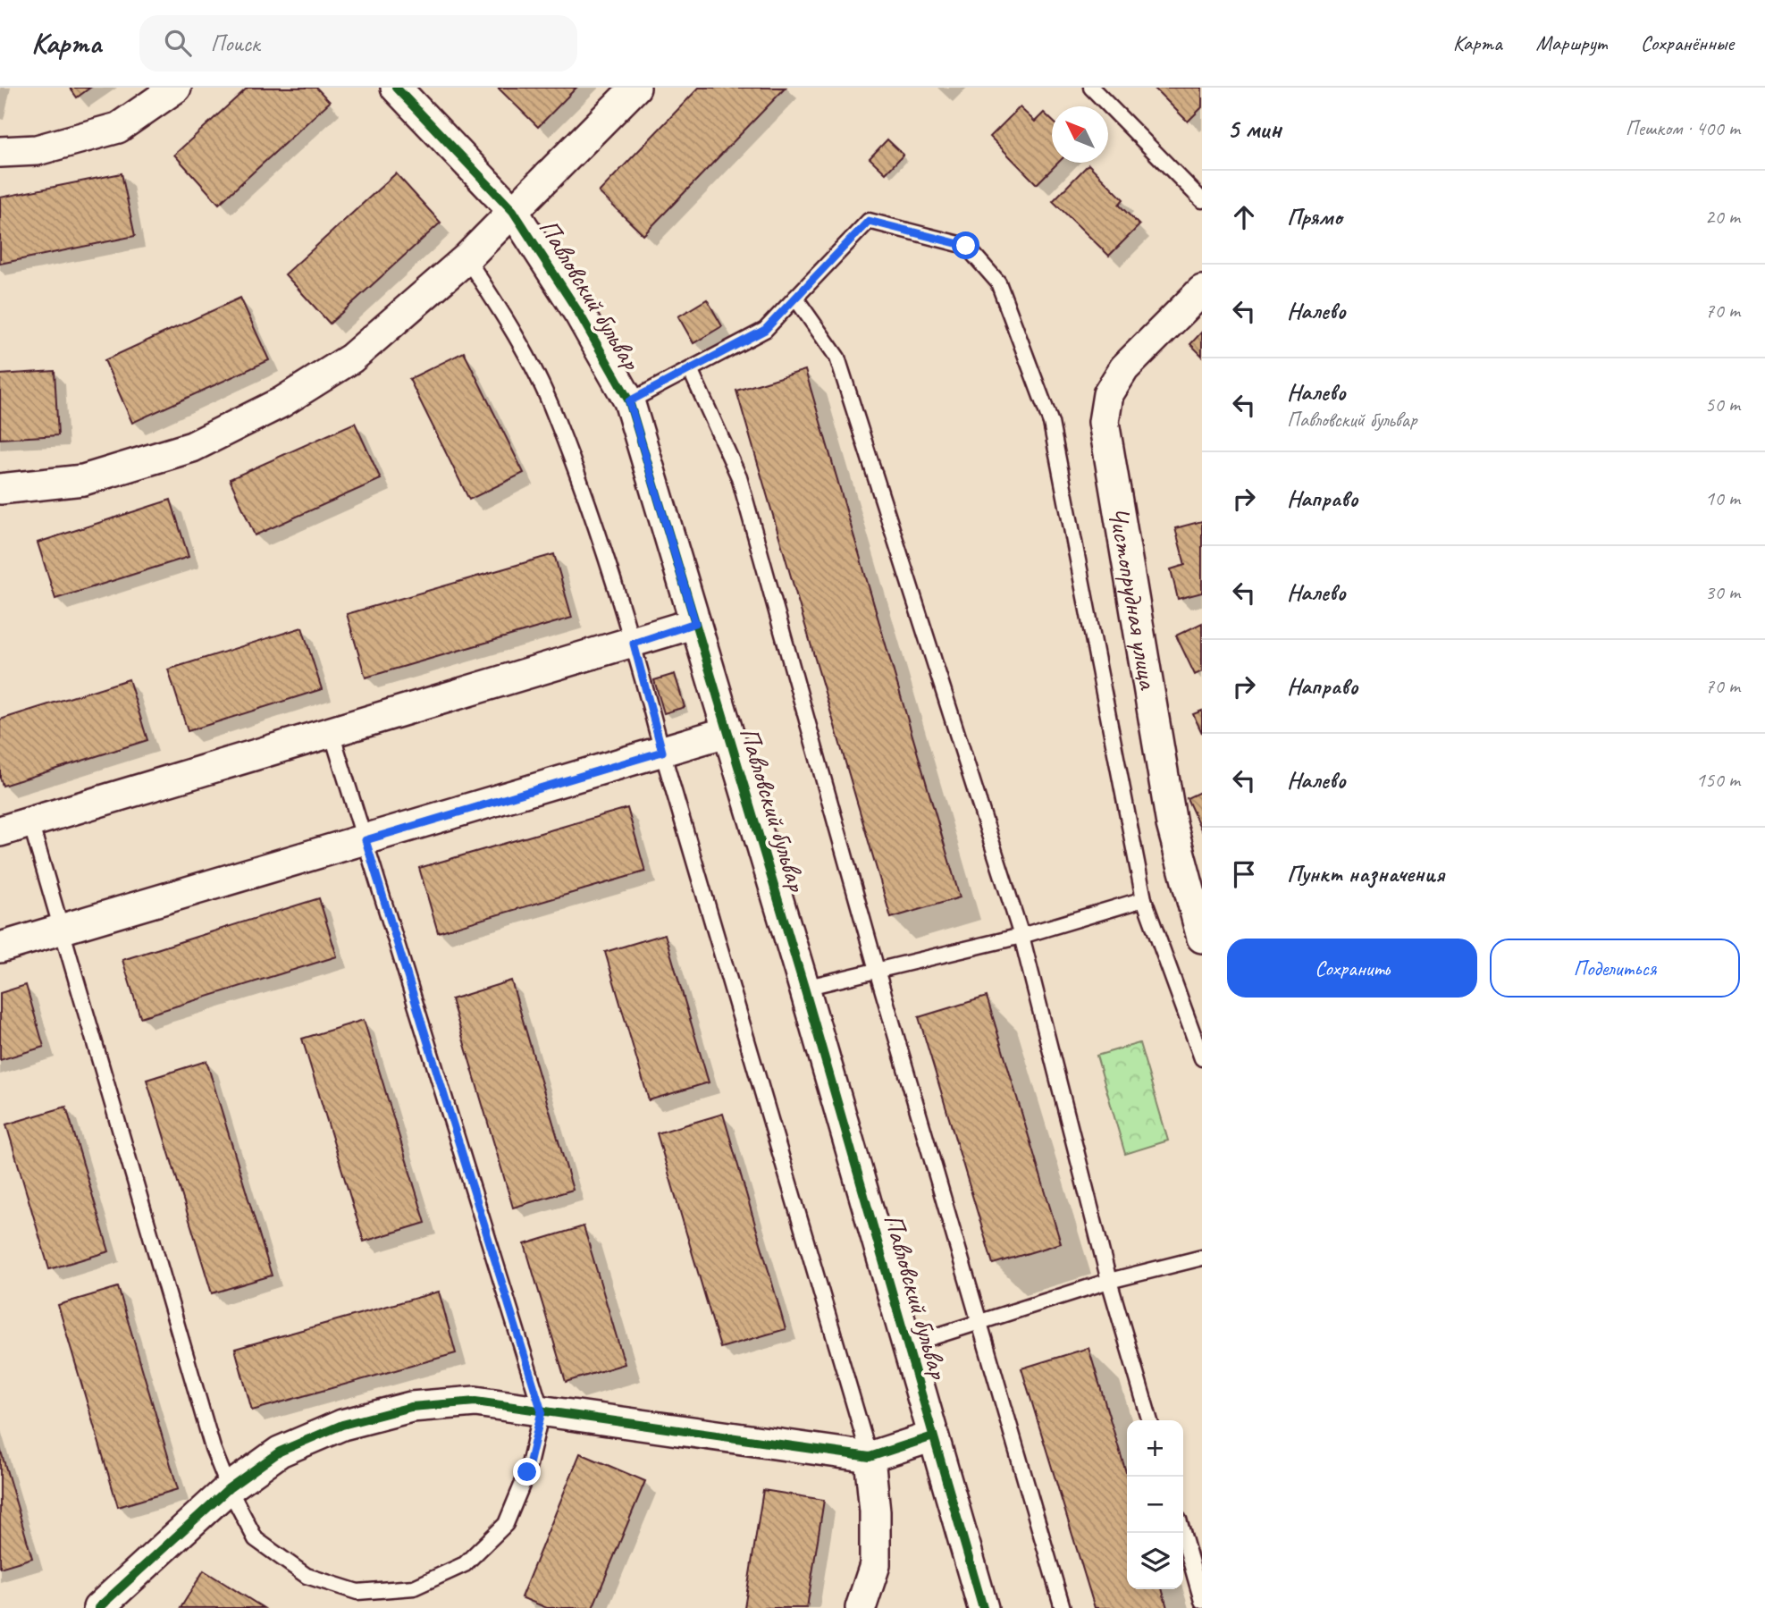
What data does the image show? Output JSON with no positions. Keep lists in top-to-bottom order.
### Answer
{
  "streets": {
    "street": ["Павловский бульвар", "Чистопрудная улица"]
  },
  "north": "top left",
  "page": {
    "header": "Карта",
    "search": "Поиск",
    "nav": ["Карта", "Маршрут", "Сохранённые"],
    "heading": ["5 мин", "Пешком · 400 m"],
    "list": [
      ["Прямо", "20 m"],
      ["Налево", "70 m"],
      ["Налево", "Павловский бульвар", "50 m"],
      ["Направо", "10 m"],
      ["Налево", "30 m"],
      ["Направо", "70 m"],
      ["Налево", "150 m"],
      "Пункт назначения"
    ],
    "buttons": ["Сохранить", "Поделиться"],
    "map_buttons": ["+", "−"]
  }
}
